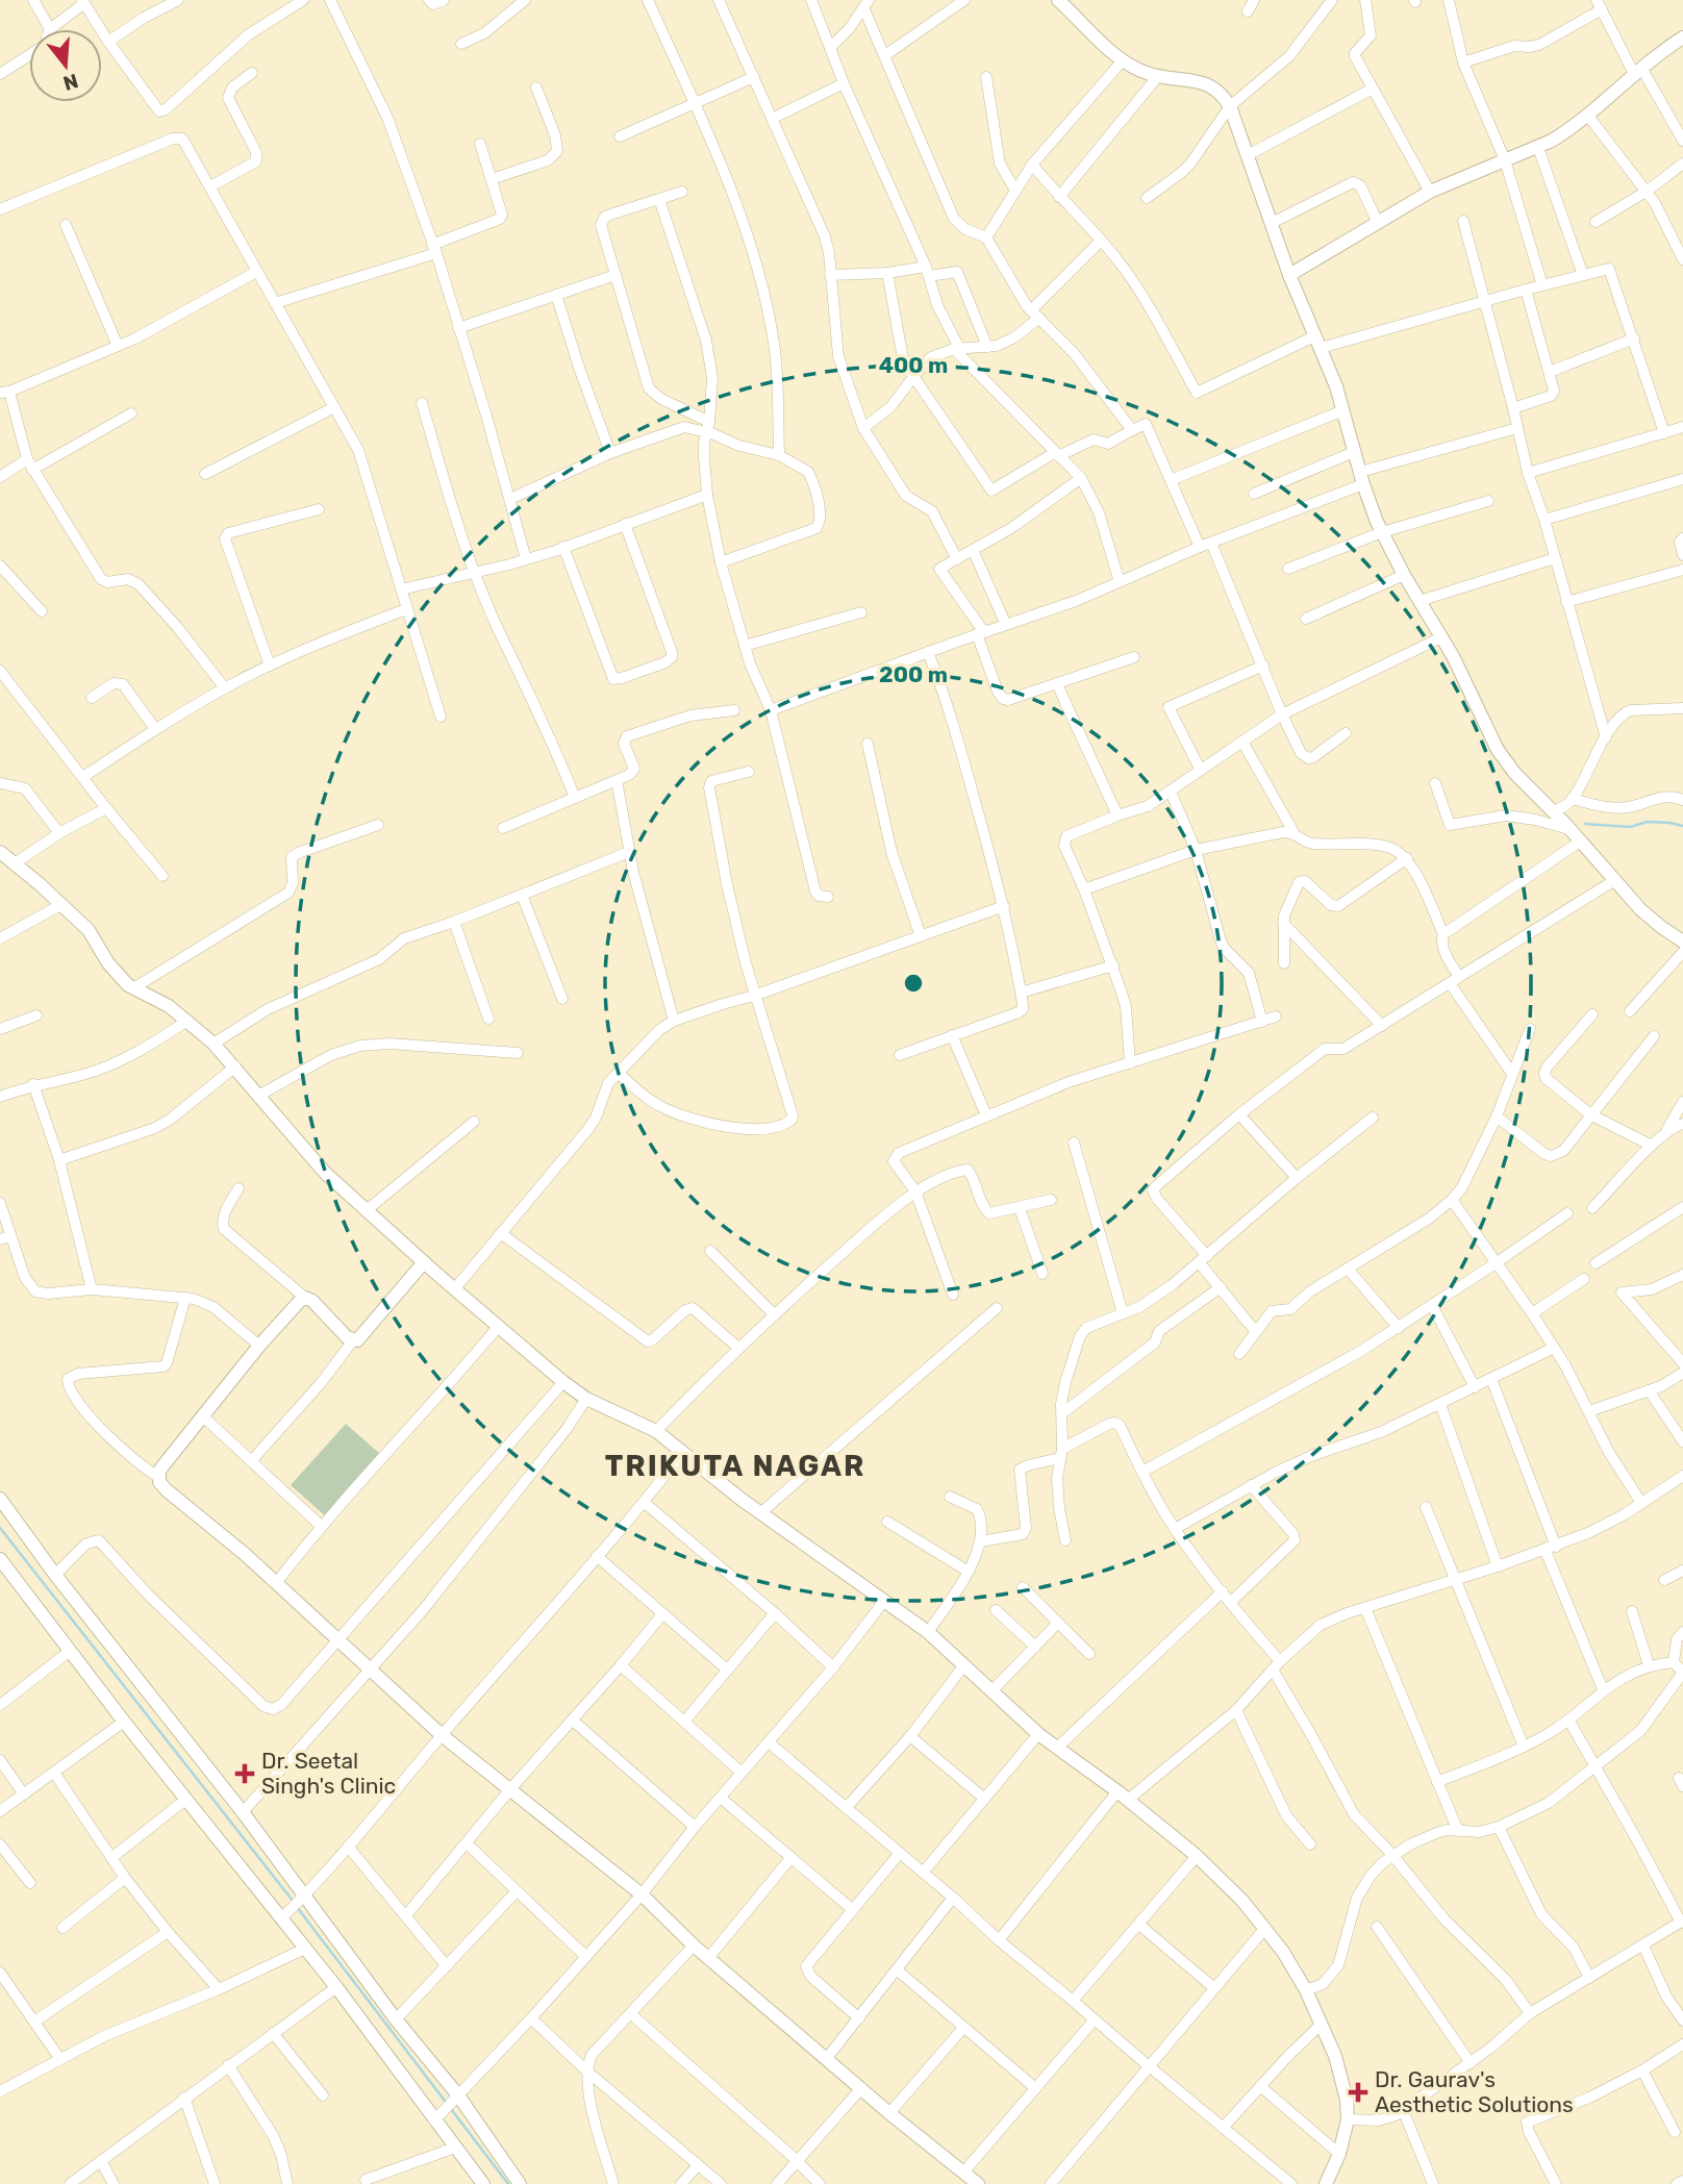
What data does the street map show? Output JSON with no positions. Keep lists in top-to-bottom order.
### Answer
{
  "districts": ["TRIKUTA NAGAR"],
  "places": {
    "health": ["Dr. Seetal Singh's Clinic", "Dr. Gaurav's Aesthetic Solutions"]
  },
  "north": "bottom",
  "rings": ["400 m", "200 m"]
}
